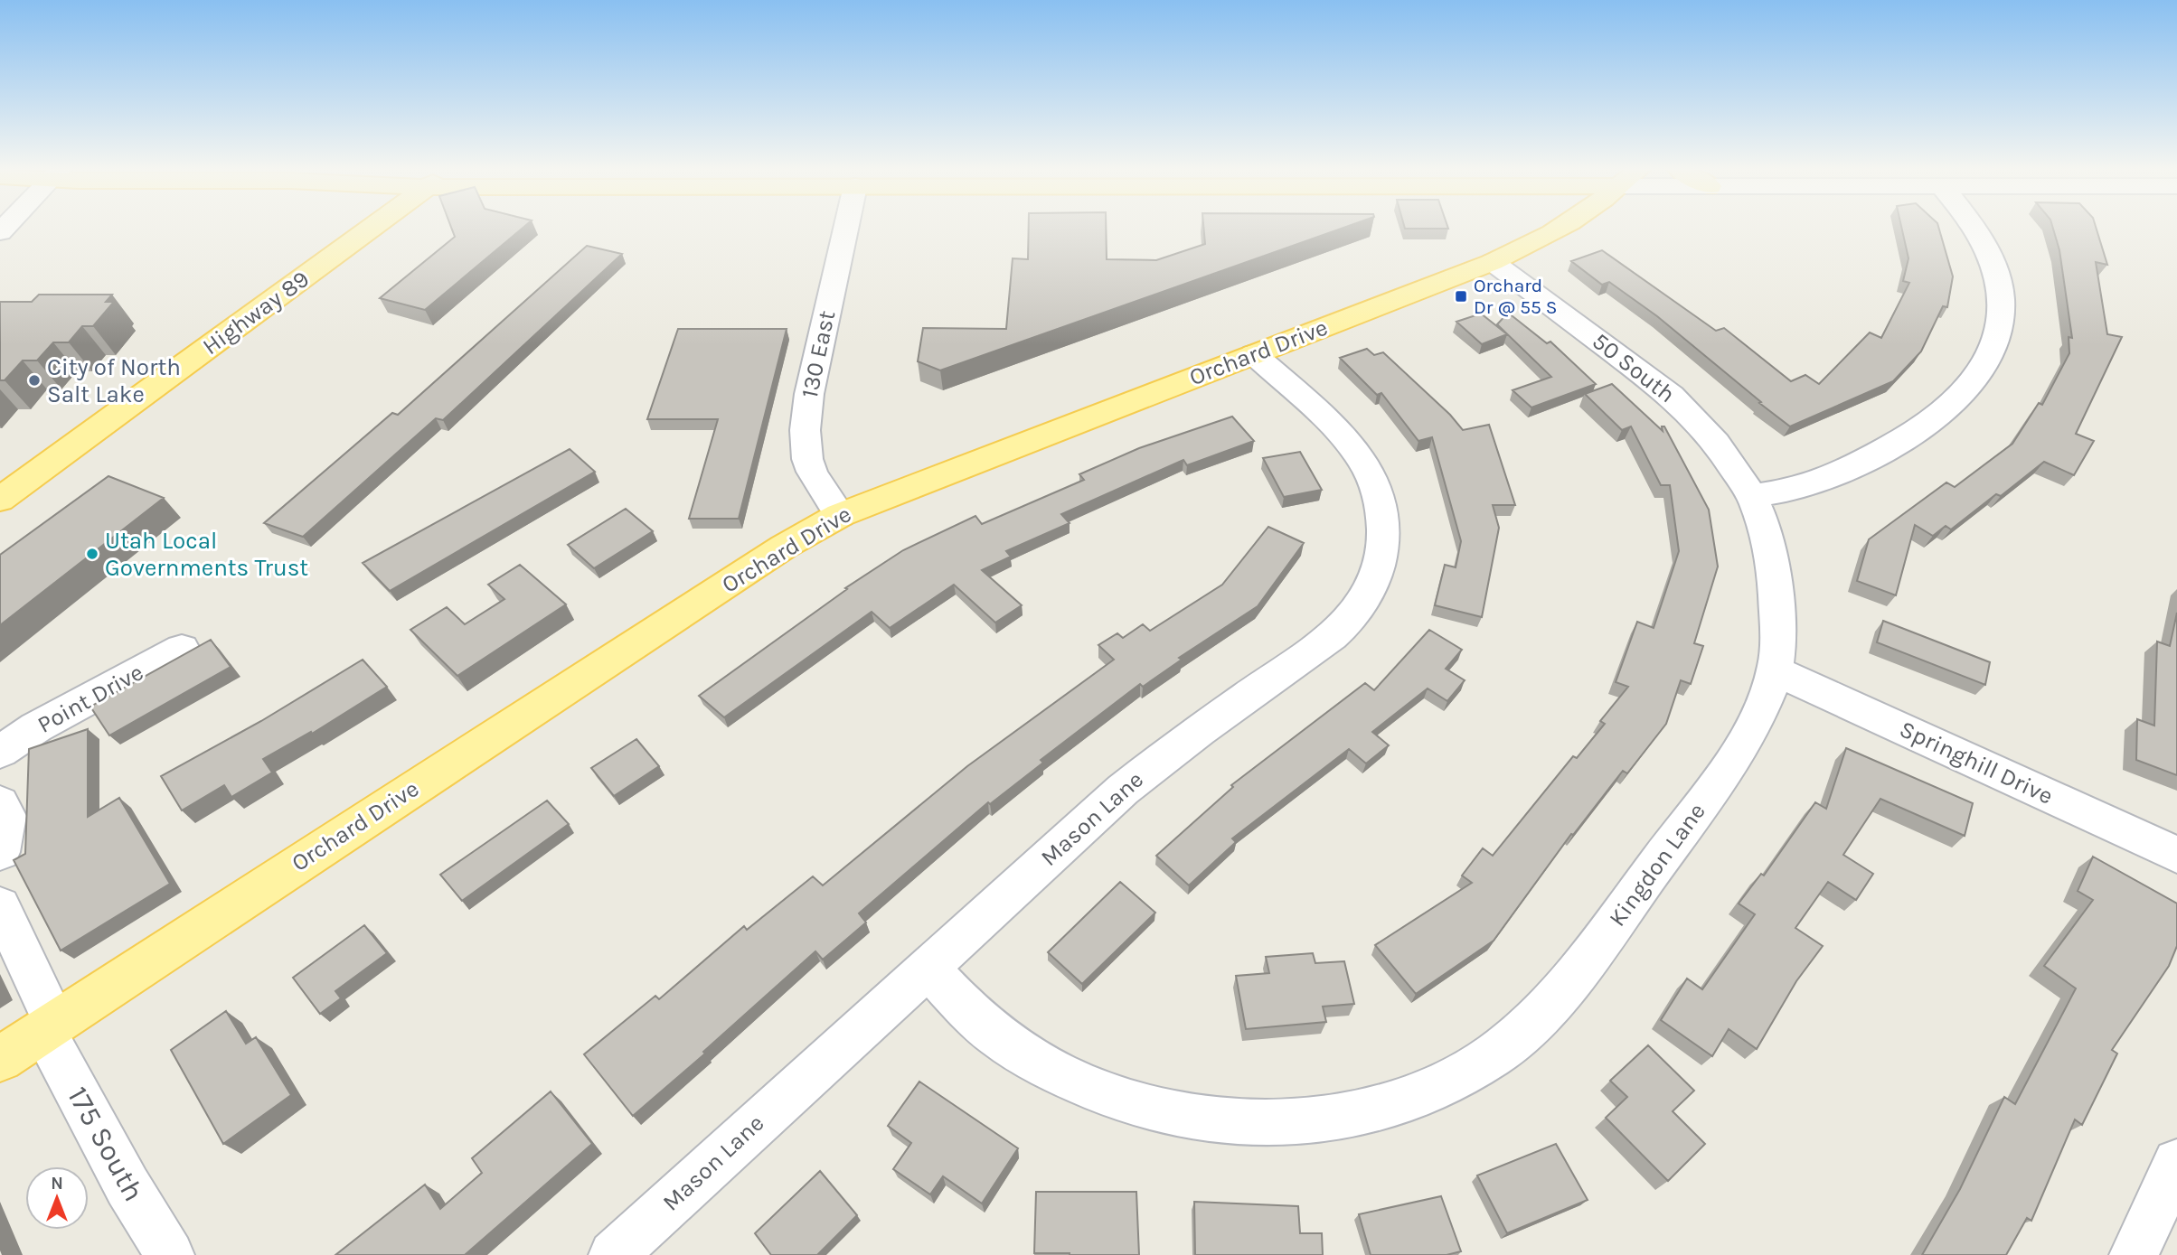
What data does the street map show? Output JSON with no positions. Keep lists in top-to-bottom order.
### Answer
{
  "streets": {
    "main road": ["Highway 89", "Orchard Drive"],
    "street": [
      "130 East",
      "50 South",
      "Point Drive",
      "Springhill Drive",
      "Mason Lane",
      "Kingdon Lane",
      "175 South"
    ]
  },
  "crossings": [
    ["Orchard Drive", "130 East"],
    ["Orchard Drive", "50 South"],
    ["Orchard Drive", "Mason Lane"],
    ["Orchard Drive", "175 South"],
    ["50 South", "Kingdon Lane"],
    ["Springhill Drive", "Kingdon Lane"],
    ["Mason Lane", "Kingdon Lane"]
  ],
  "places": {
    "transit": ["Orchard Dr @ 55 S"],
    "other": ["City of North Salt Lake", "Utah Local Governments Trust"]
  },
  "north": "top"
}
